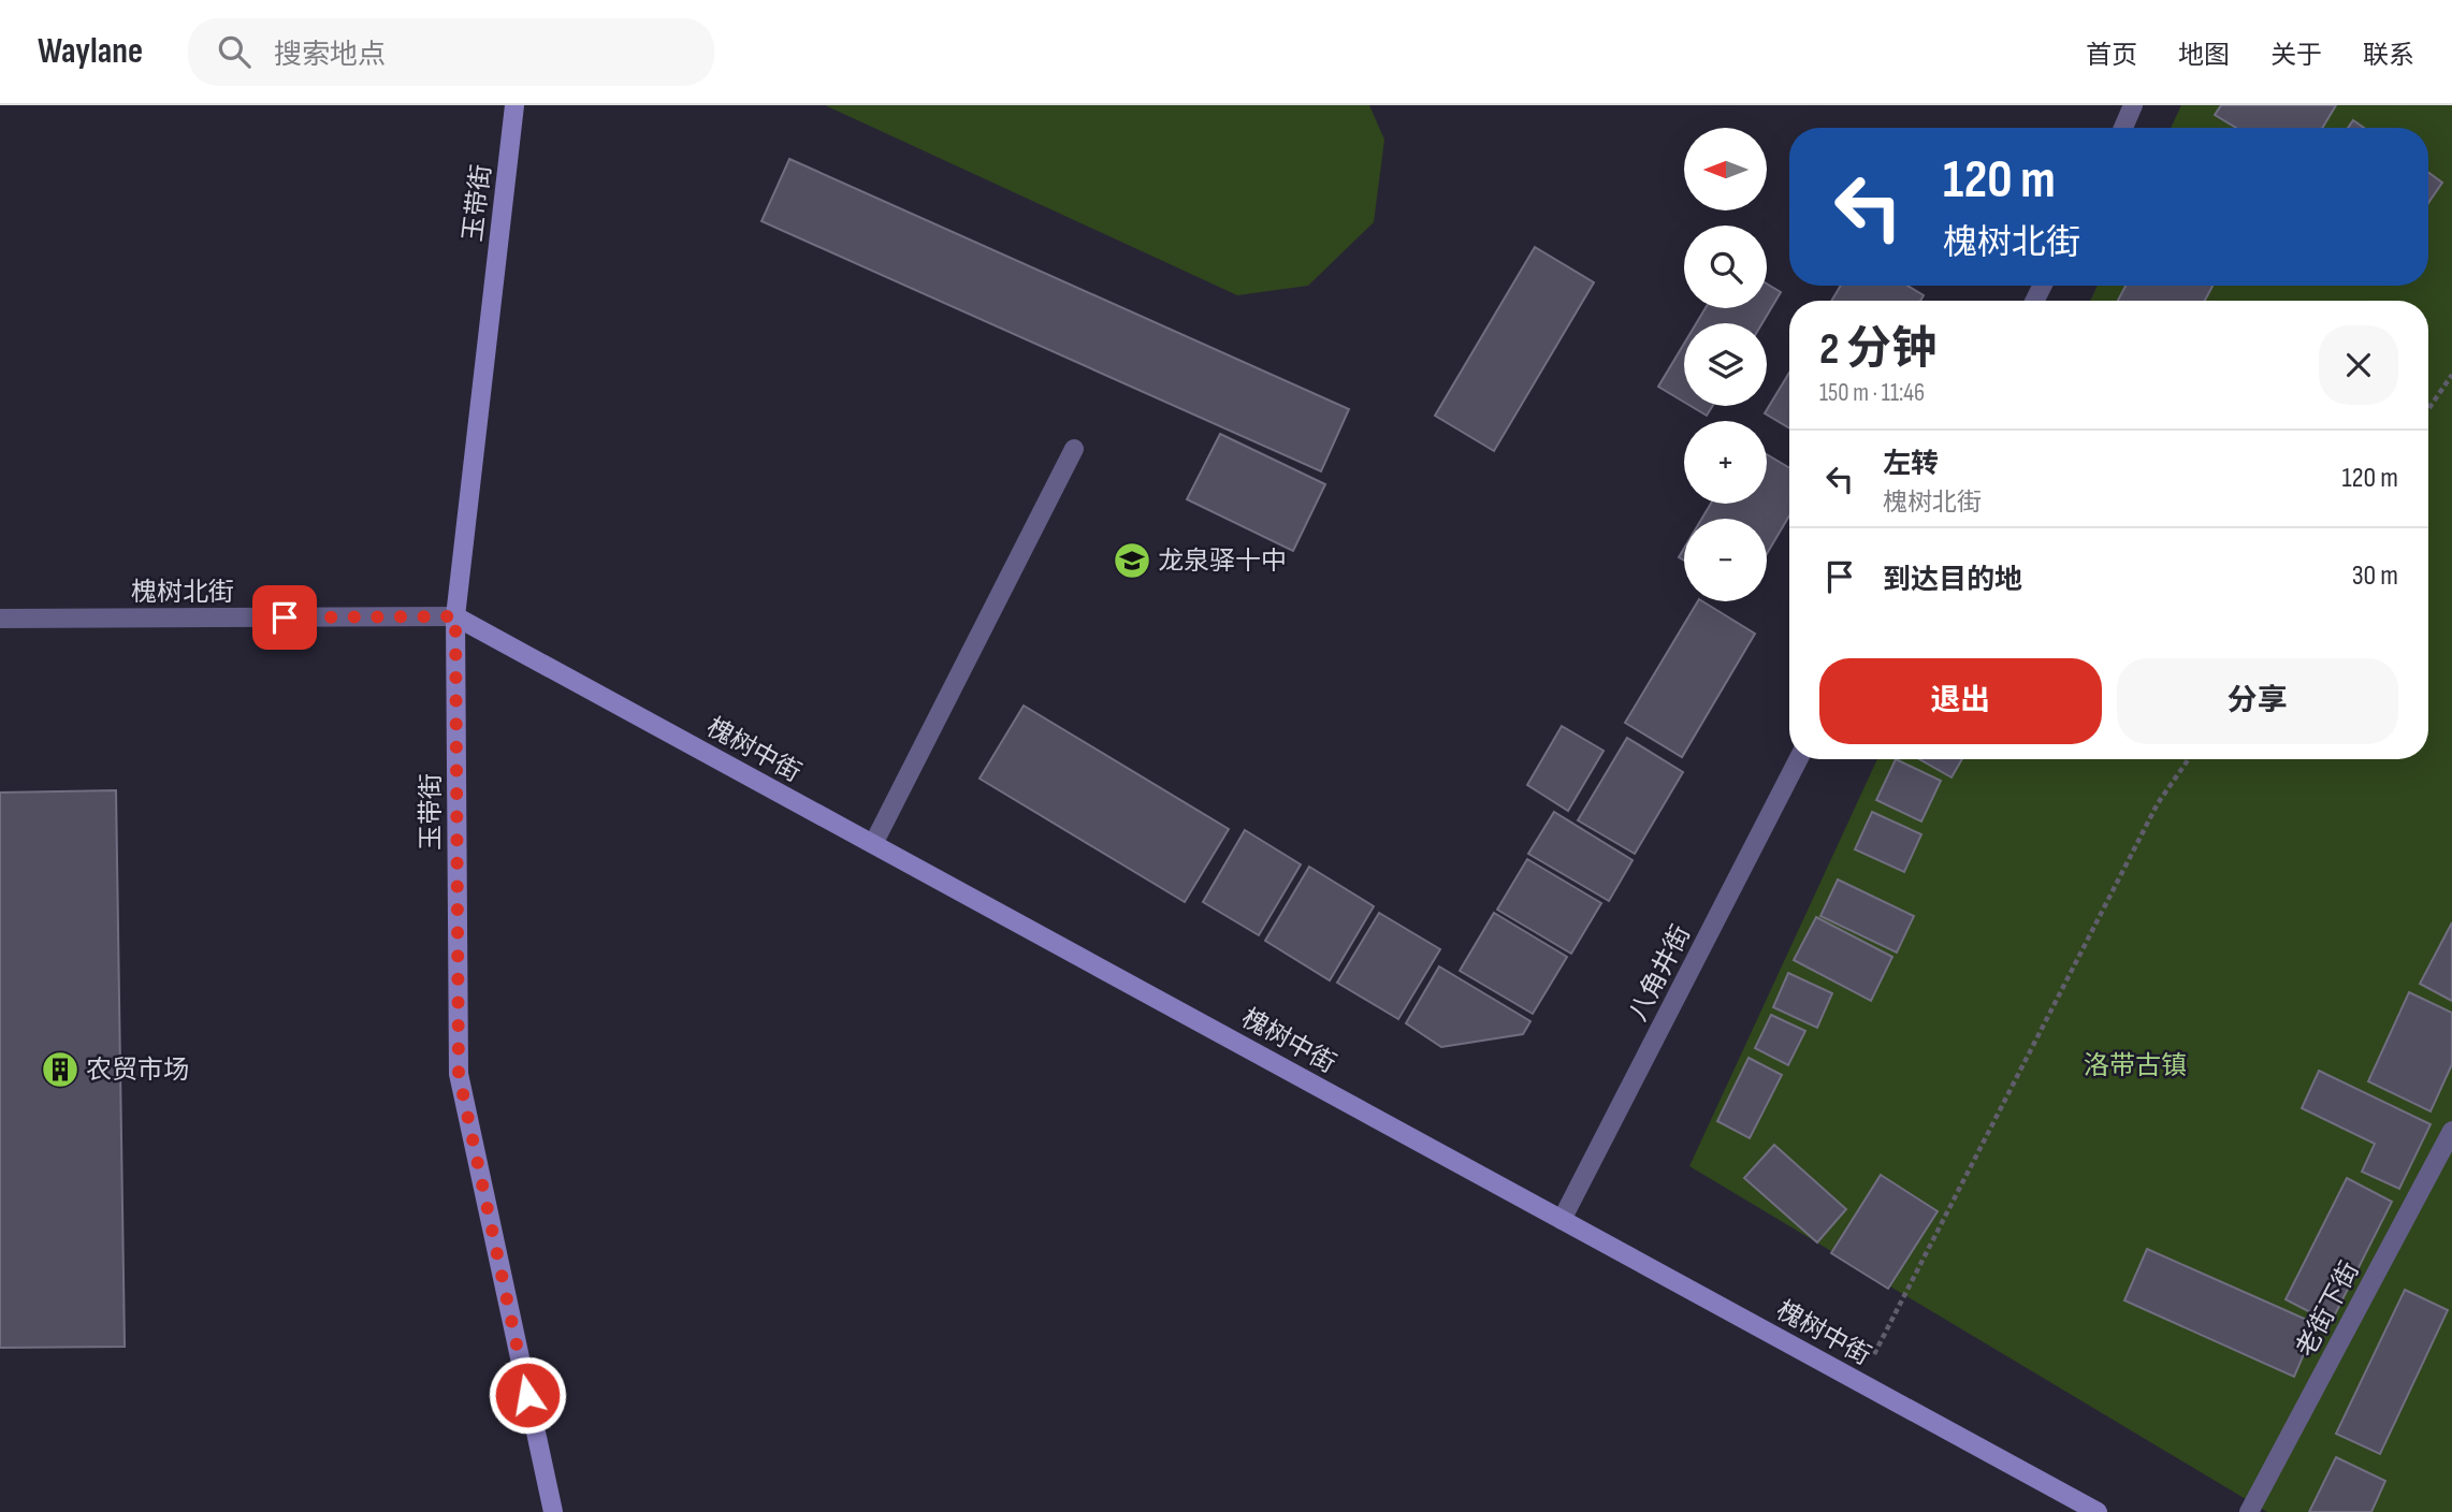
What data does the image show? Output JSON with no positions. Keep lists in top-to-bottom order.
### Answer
{
  "streets": {
    "street": [
      "玉带街",
      "槐树北街",
      "槐树中街",
      "八角井街",
      "老街下街"
    ]
  },
  "crossings": [
    ["玉带街", "槐树北街"],
    ["玉带街", "槐树中街"],
    ["槐树北街", "槐树中街"],
    ["槐树中街", "八角井街"]
  ],
  "parks": ["洛带古镇"],
  "places": {
    "school or university": ["龙泉驿十中"],
    "building": ["农贸市场"]
  },
  "north": "left",
  "page": {
    "header": "Waylane",
    "search": "搜索地点",
    "nav": [
      "首页",
      "地图",
      "关于",
      "联系"
    ],
    "map_buttons": ["+", "−"],
    "turn": ["120 m", "槐树北街"],
    "heading": ["2 分钟", "150 m · 11:46"],
    "list": [
      {
        "name": "左转",
        "note": "槐树北街",
        "value": "120 m"
      },
      {
        "name": "到达目的地",
        "value": "30 m"
      }
    ],
    "buttons": ["退出", "分享"]
  }
}
